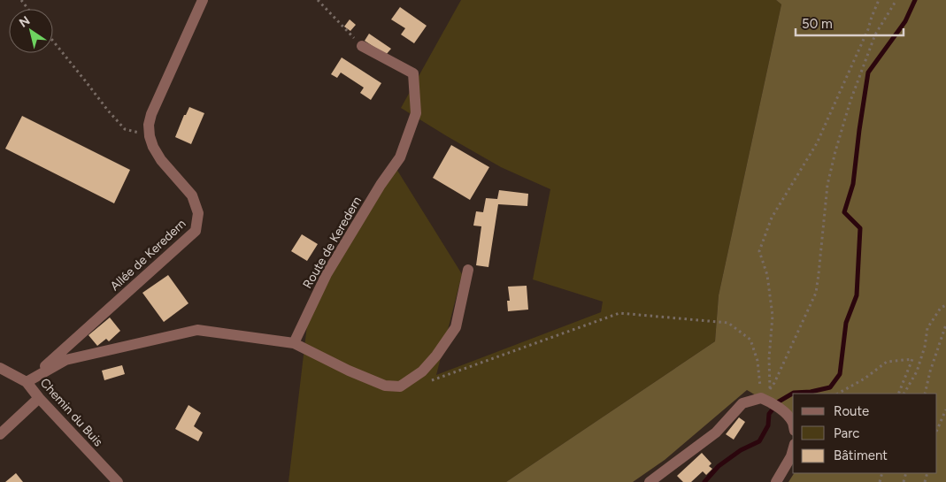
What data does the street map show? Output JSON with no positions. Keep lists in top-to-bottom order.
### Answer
{
  "streets": {
    "street": ["Route de Keredern", "Allée de Keredern", "Chemin du Buis"]
  },
  "crossings": [
    ["Allée de Keredern", "Chemin du Buis"]
  ],
  "legend": ["Route", "Parc", "Bâtiment"],
  "scale_bar": "50 m",
  "north": "top left"
}
